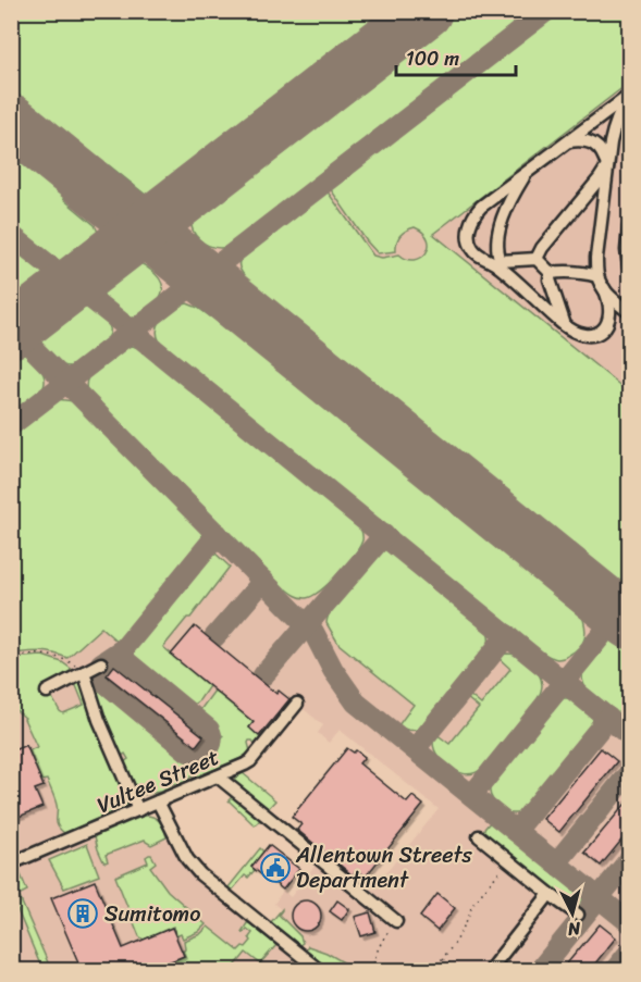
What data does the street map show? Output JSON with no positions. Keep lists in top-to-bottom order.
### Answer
{
  "streets": {
    "street": ["Vultee Street"]
  },
  "places": {
    "public building": ["Allentown Streets Department"],
    "building": ["Sumitomo"]
  },
  "scale_bar": "100 m",
  "north": "bottom"
}
